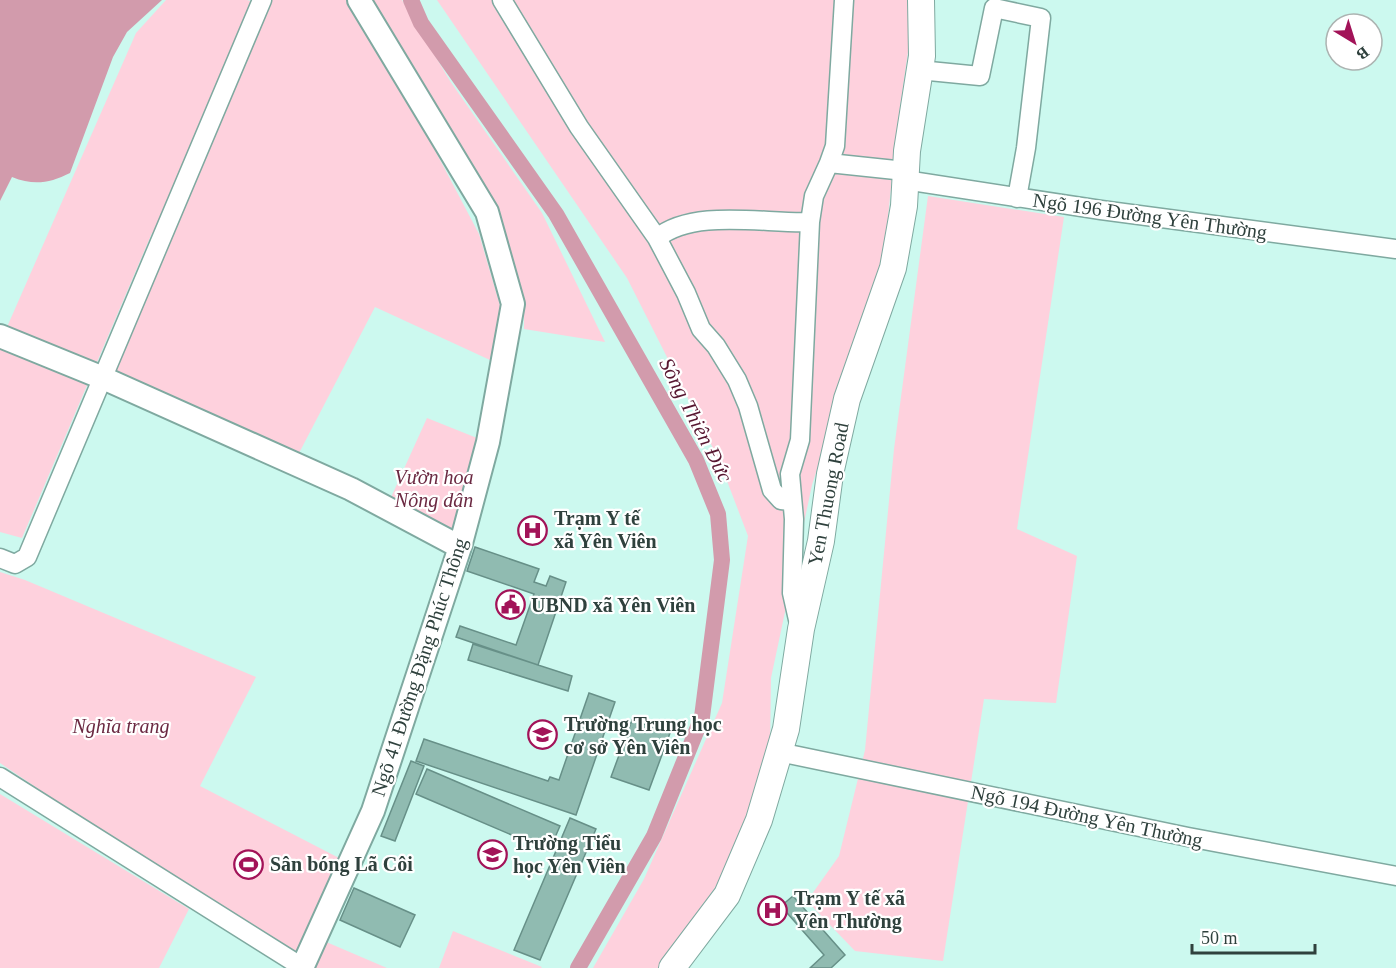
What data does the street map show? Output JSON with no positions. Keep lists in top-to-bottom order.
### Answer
{
  "streets": {
    "main road": ["Yen Thuong Road"],
    "street": ["Ngõ 196 Đường Yên Thường", "Ngõ 41 Đường Đặng Phúc Thông", "Ngõ 194 Đường Yên Thường"]
  },
  "crossings": [
    ["Ngõ 196 Đường Yên Thường", "Yen Thuong Road"],
    ["Yen Thuong Road", "Ngõ 194 Đường Yên Thường"]
  ],
  "water": ["Sông Thiên Đức"],
  "parks": ["Vườn hoa Nông dân", "Nghĩa trang"],
  "places": {
    "hospital": ["Trạm Y tế xã Yên Viên", "Trạm Y tế xã Yên Thường"],
    "public building": ["UBND xã Yên Viên"],
    "school or university": ["Trường Trung học cơ sở Yên Viên", "Trường Tiểu học Yên Viên"],
    "sports": ["Sân bóng Lã Côi"]
  },
  "scale_bar": "50 m",
  "north": "bottom right"
}
